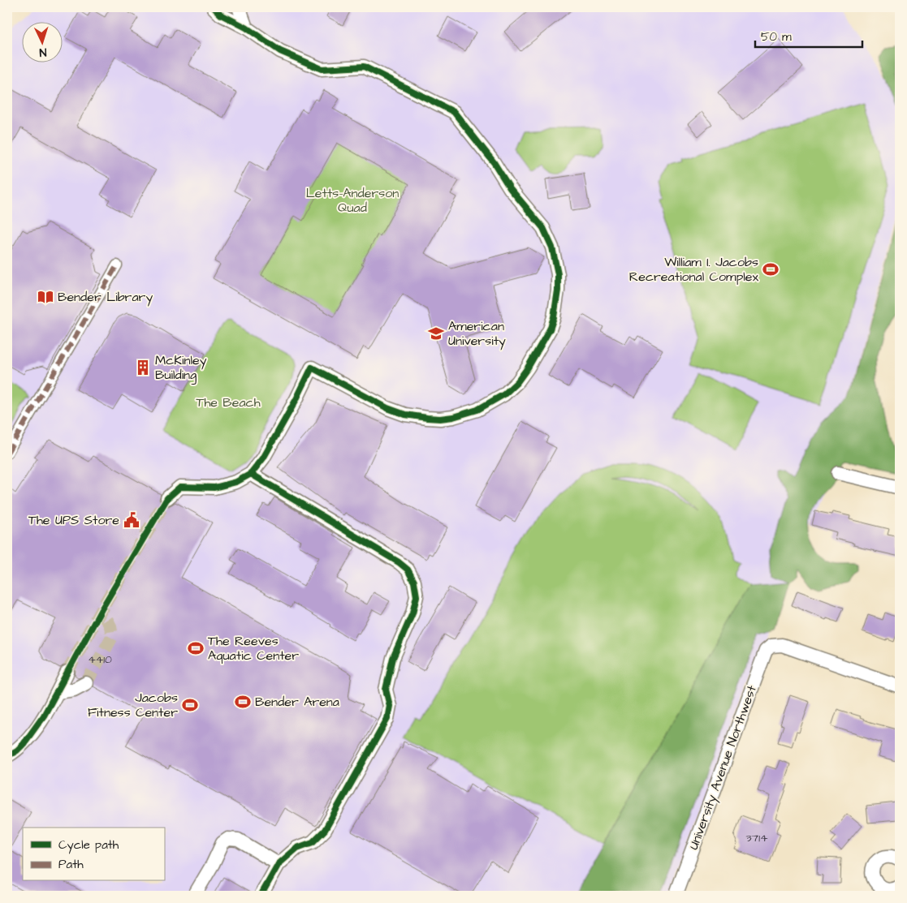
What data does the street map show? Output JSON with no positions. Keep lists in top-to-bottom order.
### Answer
{
  "streets": {
    "street": ["University Avenue Northwest"]
  },
  "parks": ["Letts-Anderson Quad", "The Beach"],
  "places": {
    "sports": [
      "William I. Jacobs Recreational Complex",
      "The Reeves Aquatic Center",
      "Bender Arena",
      "Jacobs Fitness Center"
    ],
    "library": ["Bender Library"],
    "school or university": ["American University"],
    "building": ["McKinley Building"],
    "public building": ["The UPS Store"]
  },
  "house_numbers": ["4410", "3714"],
  "legend": ["Cycle path", "Path"],
  "scale_bar": "50 m",
  "north": "bottom"
}
